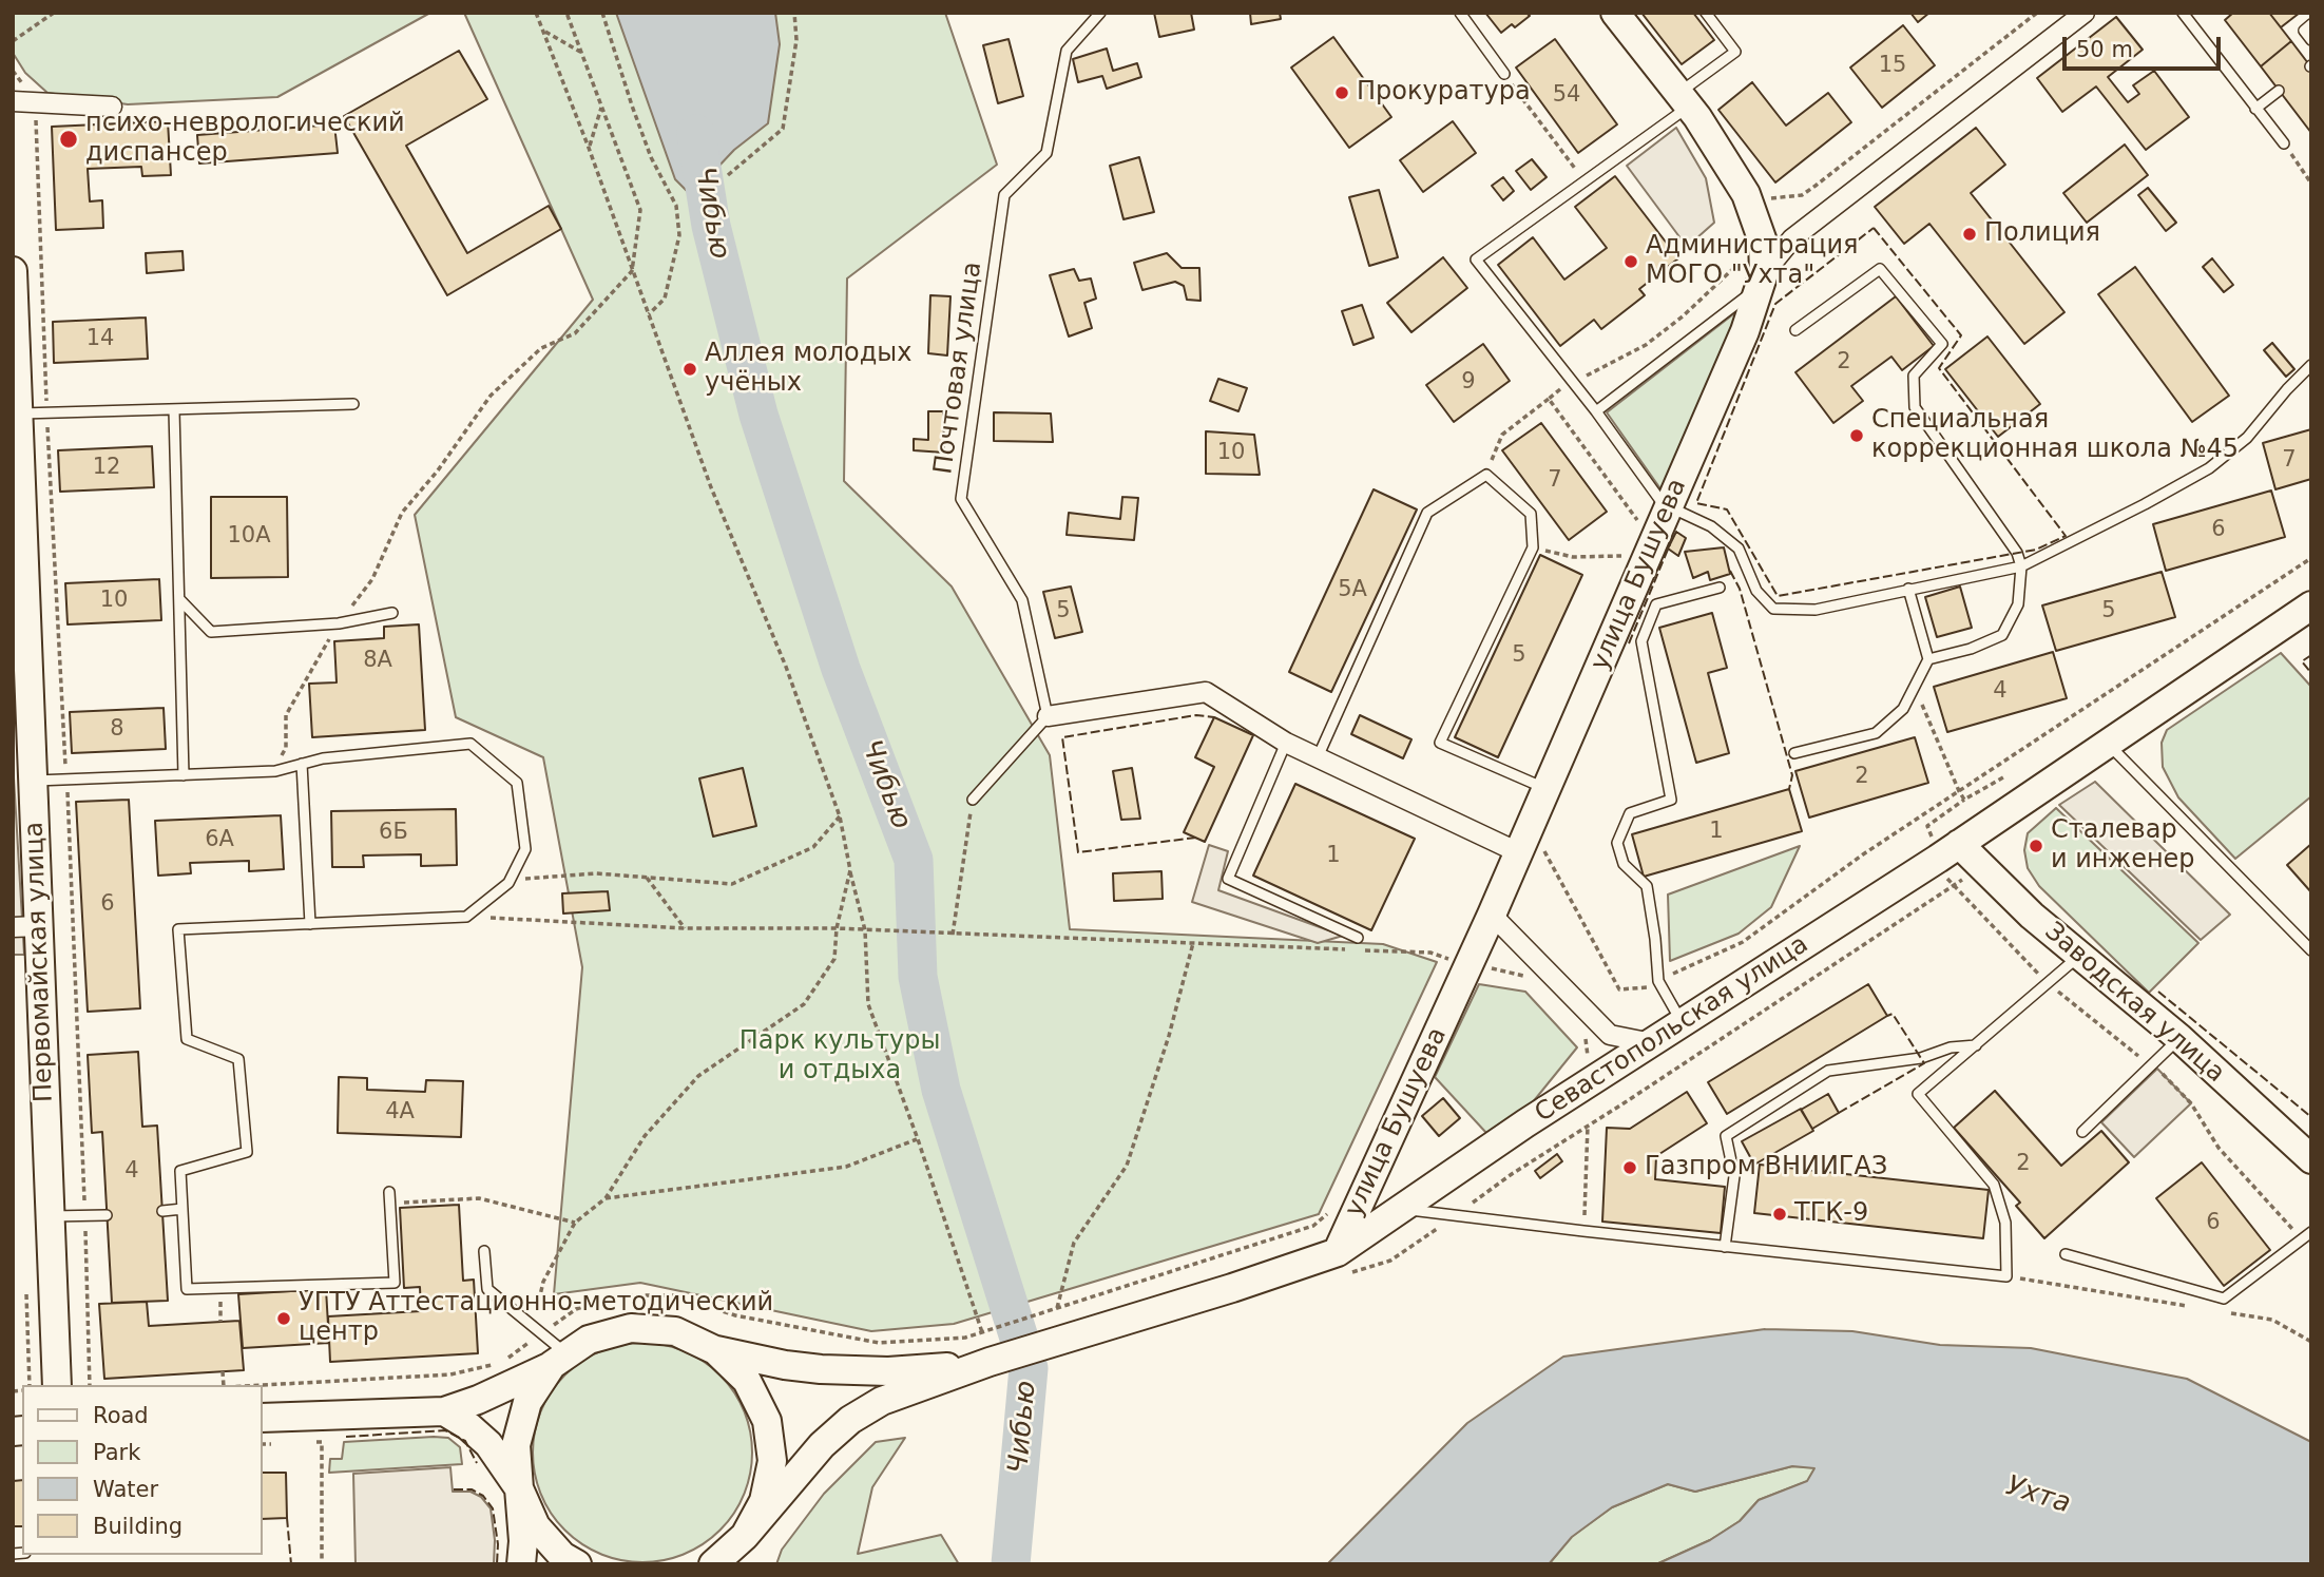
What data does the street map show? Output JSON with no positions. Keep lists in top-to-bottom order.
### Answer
{
  "streets": {
    "main road": [
      "улица Бушуева",
      "Первомайская улица",
      "Заводская улица",
      "Севастопольская улица"
    ],
    "lane": ["Почтовая улица"]
  },
  "crossings": [
    ["улица Бушуева", "Севастопольская улица"],
    ["Заводская улица", "Севастопольская улица"]
  ],
  "water": ["Чибью", "Ухта"],
  "parks": ["Парк культуры и отдыха"],
  "places": [
    "Прокуратура",
    "психо-неврологический диспансер",
    "Полиция",
    "Администрация МОГО \"Ухта\"",
    "Аллея молодых учёных",
    "Специальная коррекционная школа №45",
    "Сталевар и инженер",
    "Газпром ВНИИГАЗ",
    "ТГК-9",
    "УГТУ Аттестационно-методический центр"
  ],
  "house_numbers": [
    "15",
    "54",
    "14",
    "2",
    "9",
    "10",
    "7",
    "12",
    "7",
    "6",
    "10А",
    "5А",
    "10",
    "5",
    "5",
    "5",
    "8А",
    "4",
    "8",
    "2",
    "1",
    "6Б",
    "6А",
    "1",
    "6",
    "4А",
    "2",
    "4",
    "6"
  ],
  "legend": [
    "Road",
    "Park",
    "Water",
    "Building"
  ],
  "scale_bar": "50 m"
}
